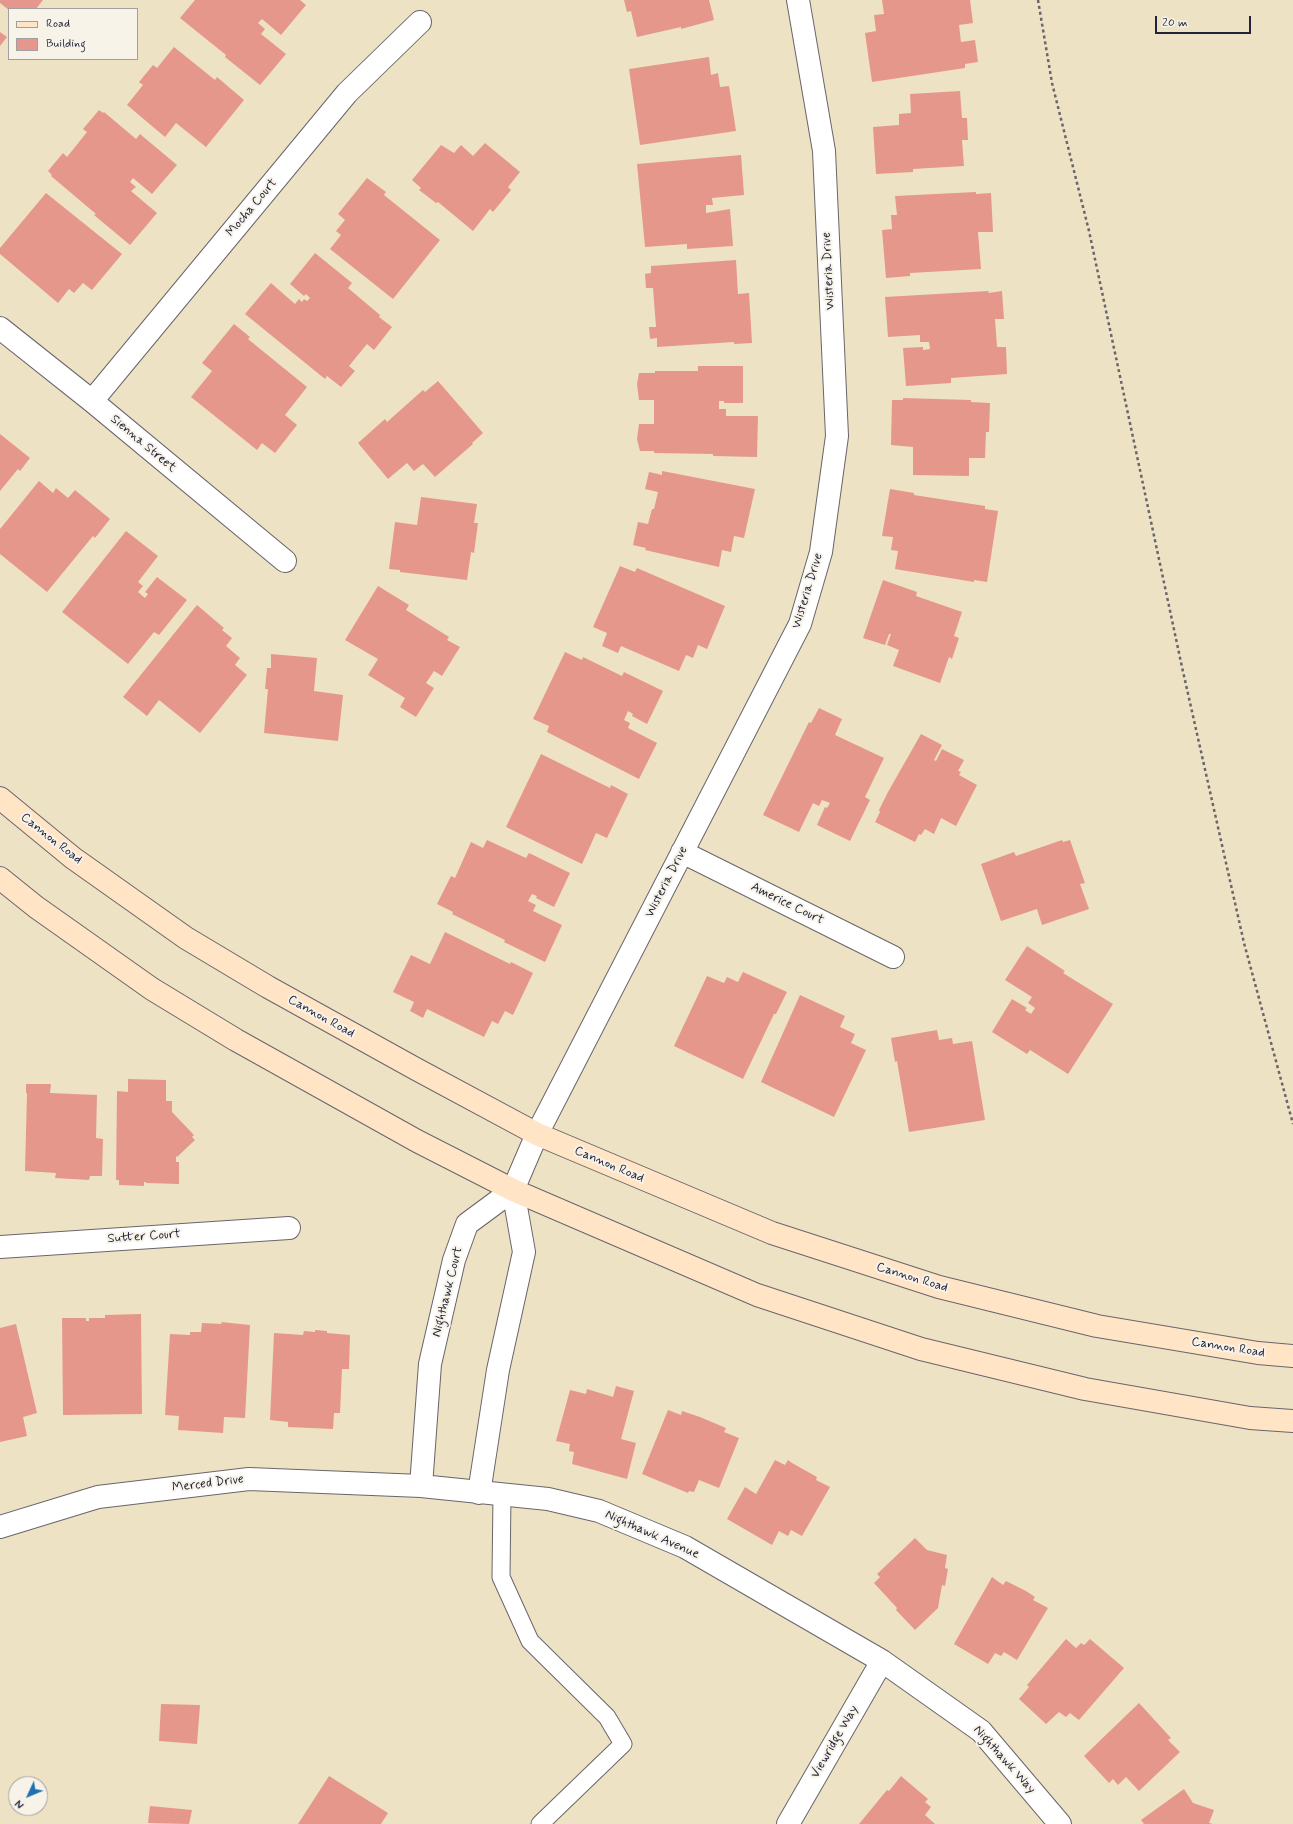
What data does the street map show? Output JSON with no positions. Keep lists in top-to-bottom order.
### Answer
{
  "streets": {
    "main road": ["Cannon Road"],
    "street": [
      "Mocha Court",
      "Wisteria Drive",
      "Sienna Street",
      "Americe Court",
      "Sutter Court",
      "Nighthawk Court",
      "Merced Drive",
      "Nighthawk Avenue",
      "Viewridge Way",
      "Nighthawk Way"
    ]
  },
  "crossings": [
    ["Mocha Court", "Sienna Street"],
    ["Wisteria Drive", "Cannon Road"],
    ["Wisteria Drive", "Americe Court"],
    ["Wisteria Drive", "Nighthawk Court"],
    ["Nighthawk Court", "Merced Drive"],
    ["Nighthawk Court", "Nighthawk Avenue"],
    ["Merced Drive", "Nighthawk Avenue"],
    ["Nighthawk Avenue", "Viewridge Way"],
    ["Nighthawk Avenue", "Nighthawk Way"],
    ["Viewridge Way", "Nighthawk Way"]
  ],
  "legend": ["Road", "Building"],
  "scale_bar": "20 m",
  "north": "bottom left"
}
